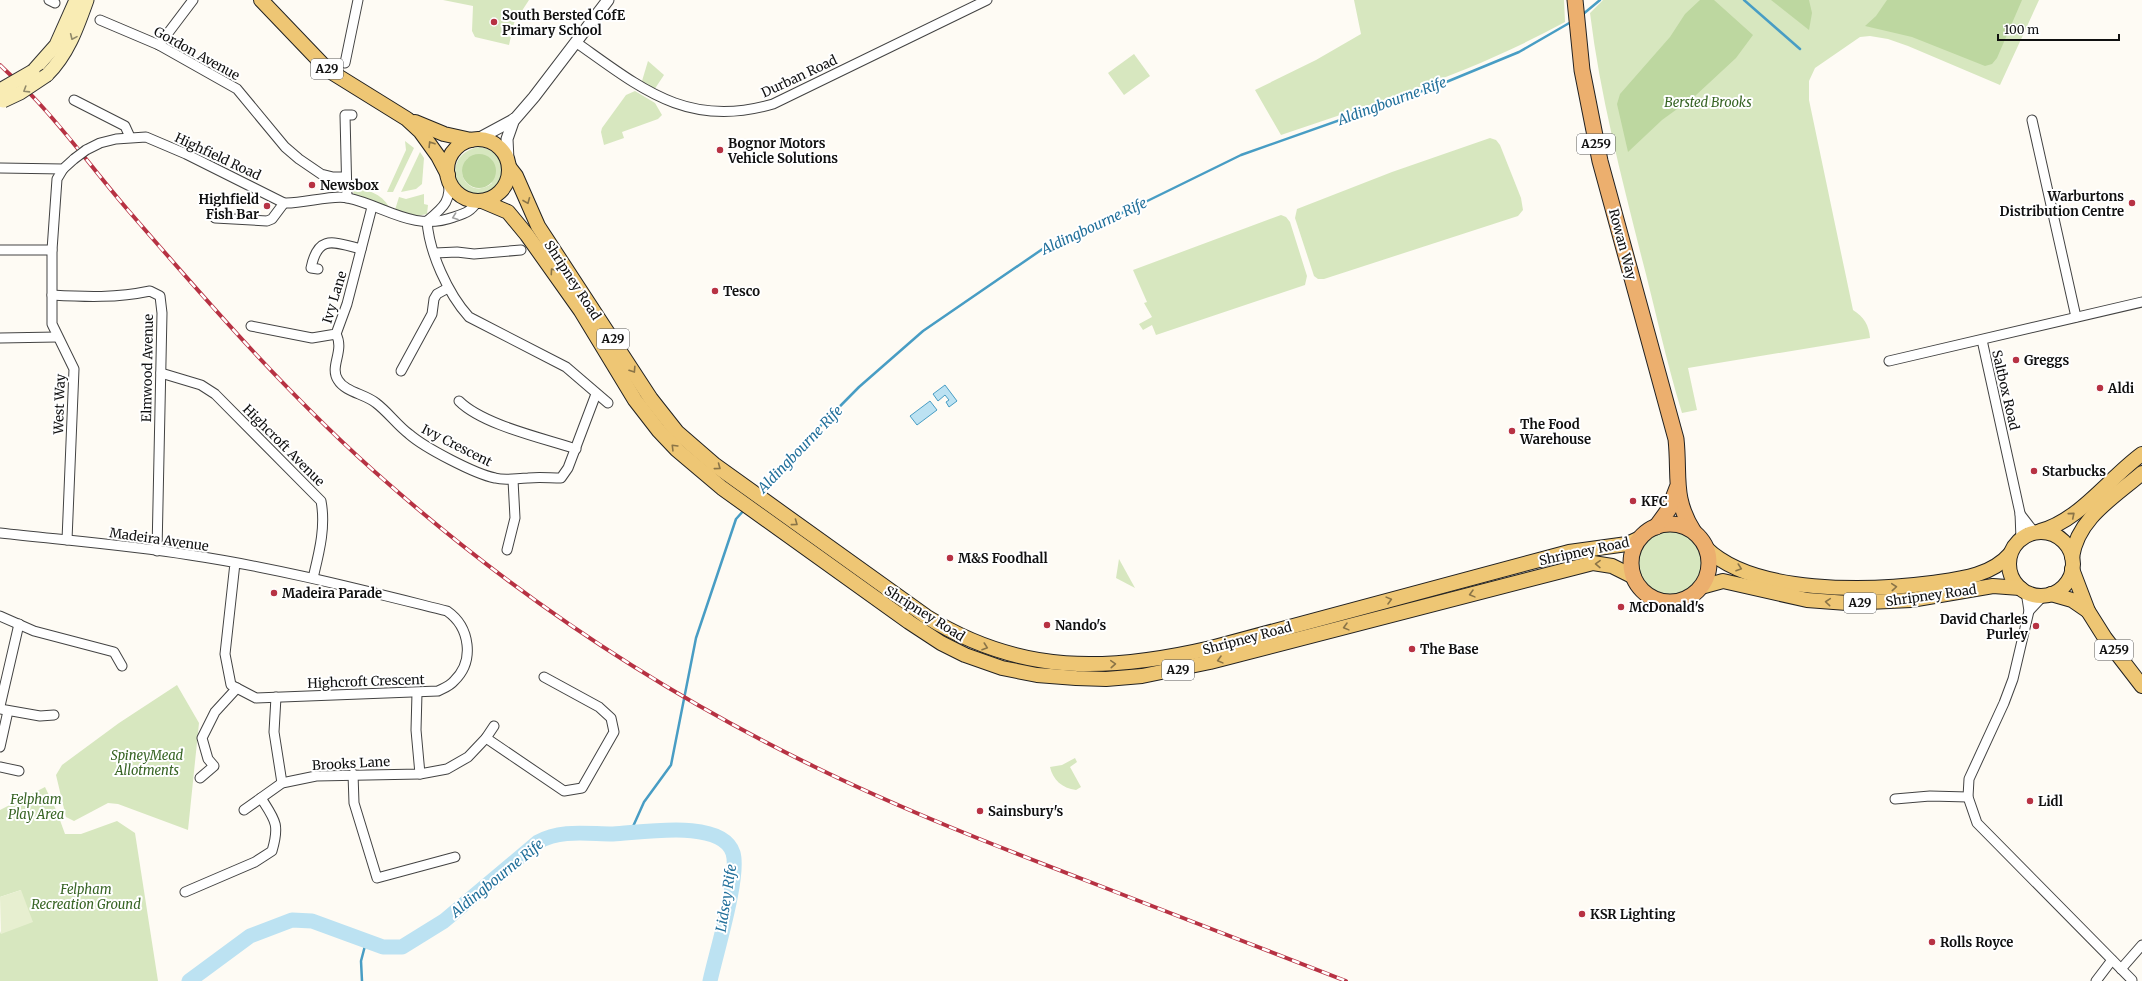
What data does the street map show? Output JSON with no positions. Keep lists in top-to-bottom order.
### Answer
{
  "streets": {
    "highway": ["A259", "Rowan Way"],
    "main road": ["A29", "Shripney Road"],
    "street": [
      "Gordon Avenue",
      "Durban Road",
      "Highfield Road",
      "Ivy Lane",
      "Elmwood Avenue",
      "Saltbox Road",
      "West Way",
      "Highcroft Avenue",
      "Ivy Crescent",
      "Madeira Avenue",
      "Highcroft Crescent",
      "Brooks Lane"
    ]
  },
  "crossings": [
    ["A259", "Shripney Road"],
    ["A259", "Saltbox Road"],
    ["Highfield Road", "Shripney Road"],
    ["Highfield Road", "Ivy Lane"],
    ["Highfield Road", "West Way"],
    ["Rowan Way", "Shripney Road"],
    ["Shripney Road", "Saltbox Road"],
    ["Ivy Lane", "Ivy Crescent"],
    ["Elmwood Avenue", "West Way"],
    ["Elmwood Avenue", "Highcroft Avenue"],
    ["Elmwood Avenue", "Madeira Avenue"],
    ["West Way", "Madeira Avenue"],
    ["Highcroft Avenue", "Madeira Avenue"],
    ["Highcroft Avenue", "Highcroft Crescent"],
    ["Madeira Avenue", "Highcroft Crescent"]
  ],
  "water": ["Aldingbourne Rife", "Lidsey Rife"],
  "parks": [
    "Bersted Brooks",
    "SpineyMead Allotments",
    "Felpham Play Area",
    "Felpham Recreation Ground"
  ],
  "places": [
    "South Bersted CofE Primary School",
    "Bognor Motors Vehicle Solutions",
    "Newsbox",
    "Warburtons Distribution Centre",
    "Highfield Fish Bar",
    "Tesco",
    "Greggs",
    "Aldi",
    "The Food Warehouse",
    "Starbucks",
    "KFC",
    "M&S Foodhall",
    "Madeira Parade",
    "McDonald's",
    "Nando's",
    "David Charles Purley",
    "The Base",
    "Lidl",
    "Sainsbury's",
    "KSR Lighting",
    "Rolls Royce"
  ],
  "scale_bar": "100 m"
}
